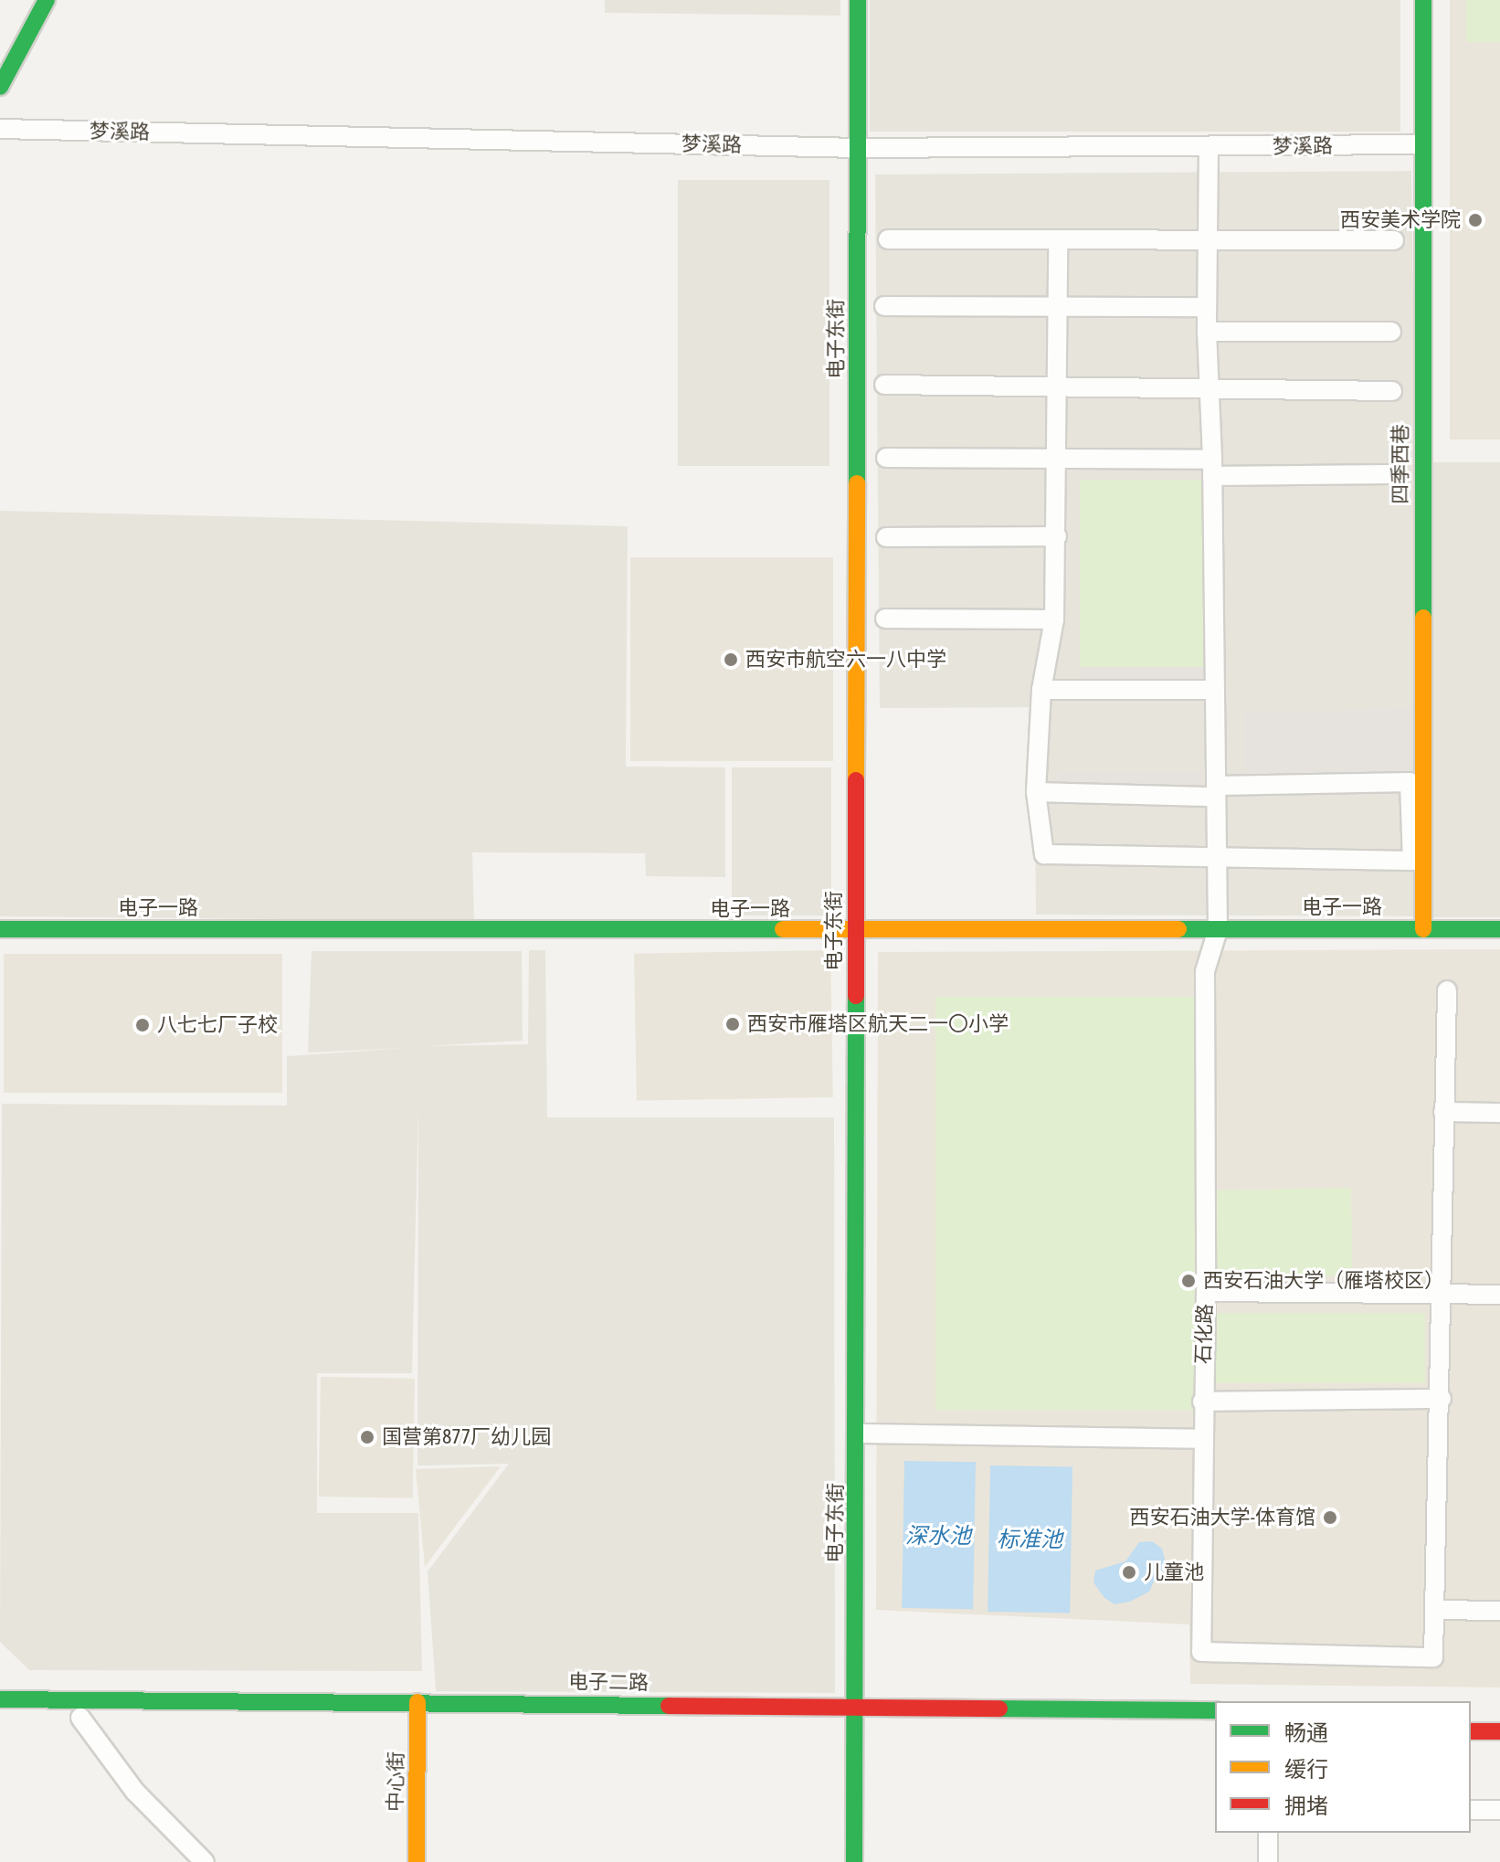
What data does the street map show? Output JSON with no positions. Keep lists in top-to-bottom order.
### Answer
{
  "streets": {
    "street": [
      "梦溪路",
      "电子东街",
      "四季西巷",
      "电子一路",
      "石化路",
      "电子二路",
      "中心街"
    ]
  },
  "crossings": [
    ["梦溪路", "电子东街"],
    ["梦溪路", "四季西巷"],
    ["梦溪路", "石化路"],
    ["电子东街", "电子一路"],
    ["电子东街", "电子二路"],
    ["四季西巷", "电子一路"],
    ["电子一路", "石化路"],
    ["电子二路", "中心街"]
  ],
  "water": ["深水池", "标准池"],
  "places": [
    "西安美术学院",
    "西安市航空六一八中学",
    "西安市雁塔区航天二一〇小学",
    "八七七厂子校",
    "西安石油大学（雁塔校区）",
    "国营第877厂幼儿园",
    "西安石油大学-体育馆",
    "儿童池"
  ],
  "legend": ["畅通", "缓行", "拥堵"]
}
